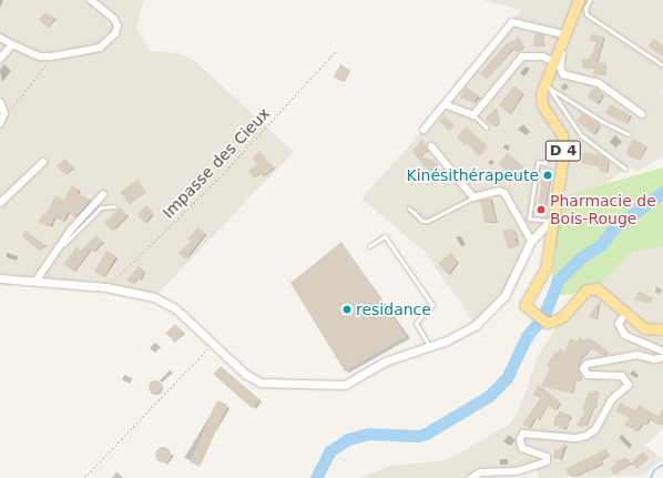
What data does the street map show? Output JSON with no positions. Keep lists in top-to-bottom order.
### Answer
{
  "streets": {
    "main road": ["D 4"],
    "path": ["Impasse des Cieux"]
  },
  "places": ["Kinésithérapeute", "Pharmacie de Bois-Rouge", "residance"]
}
